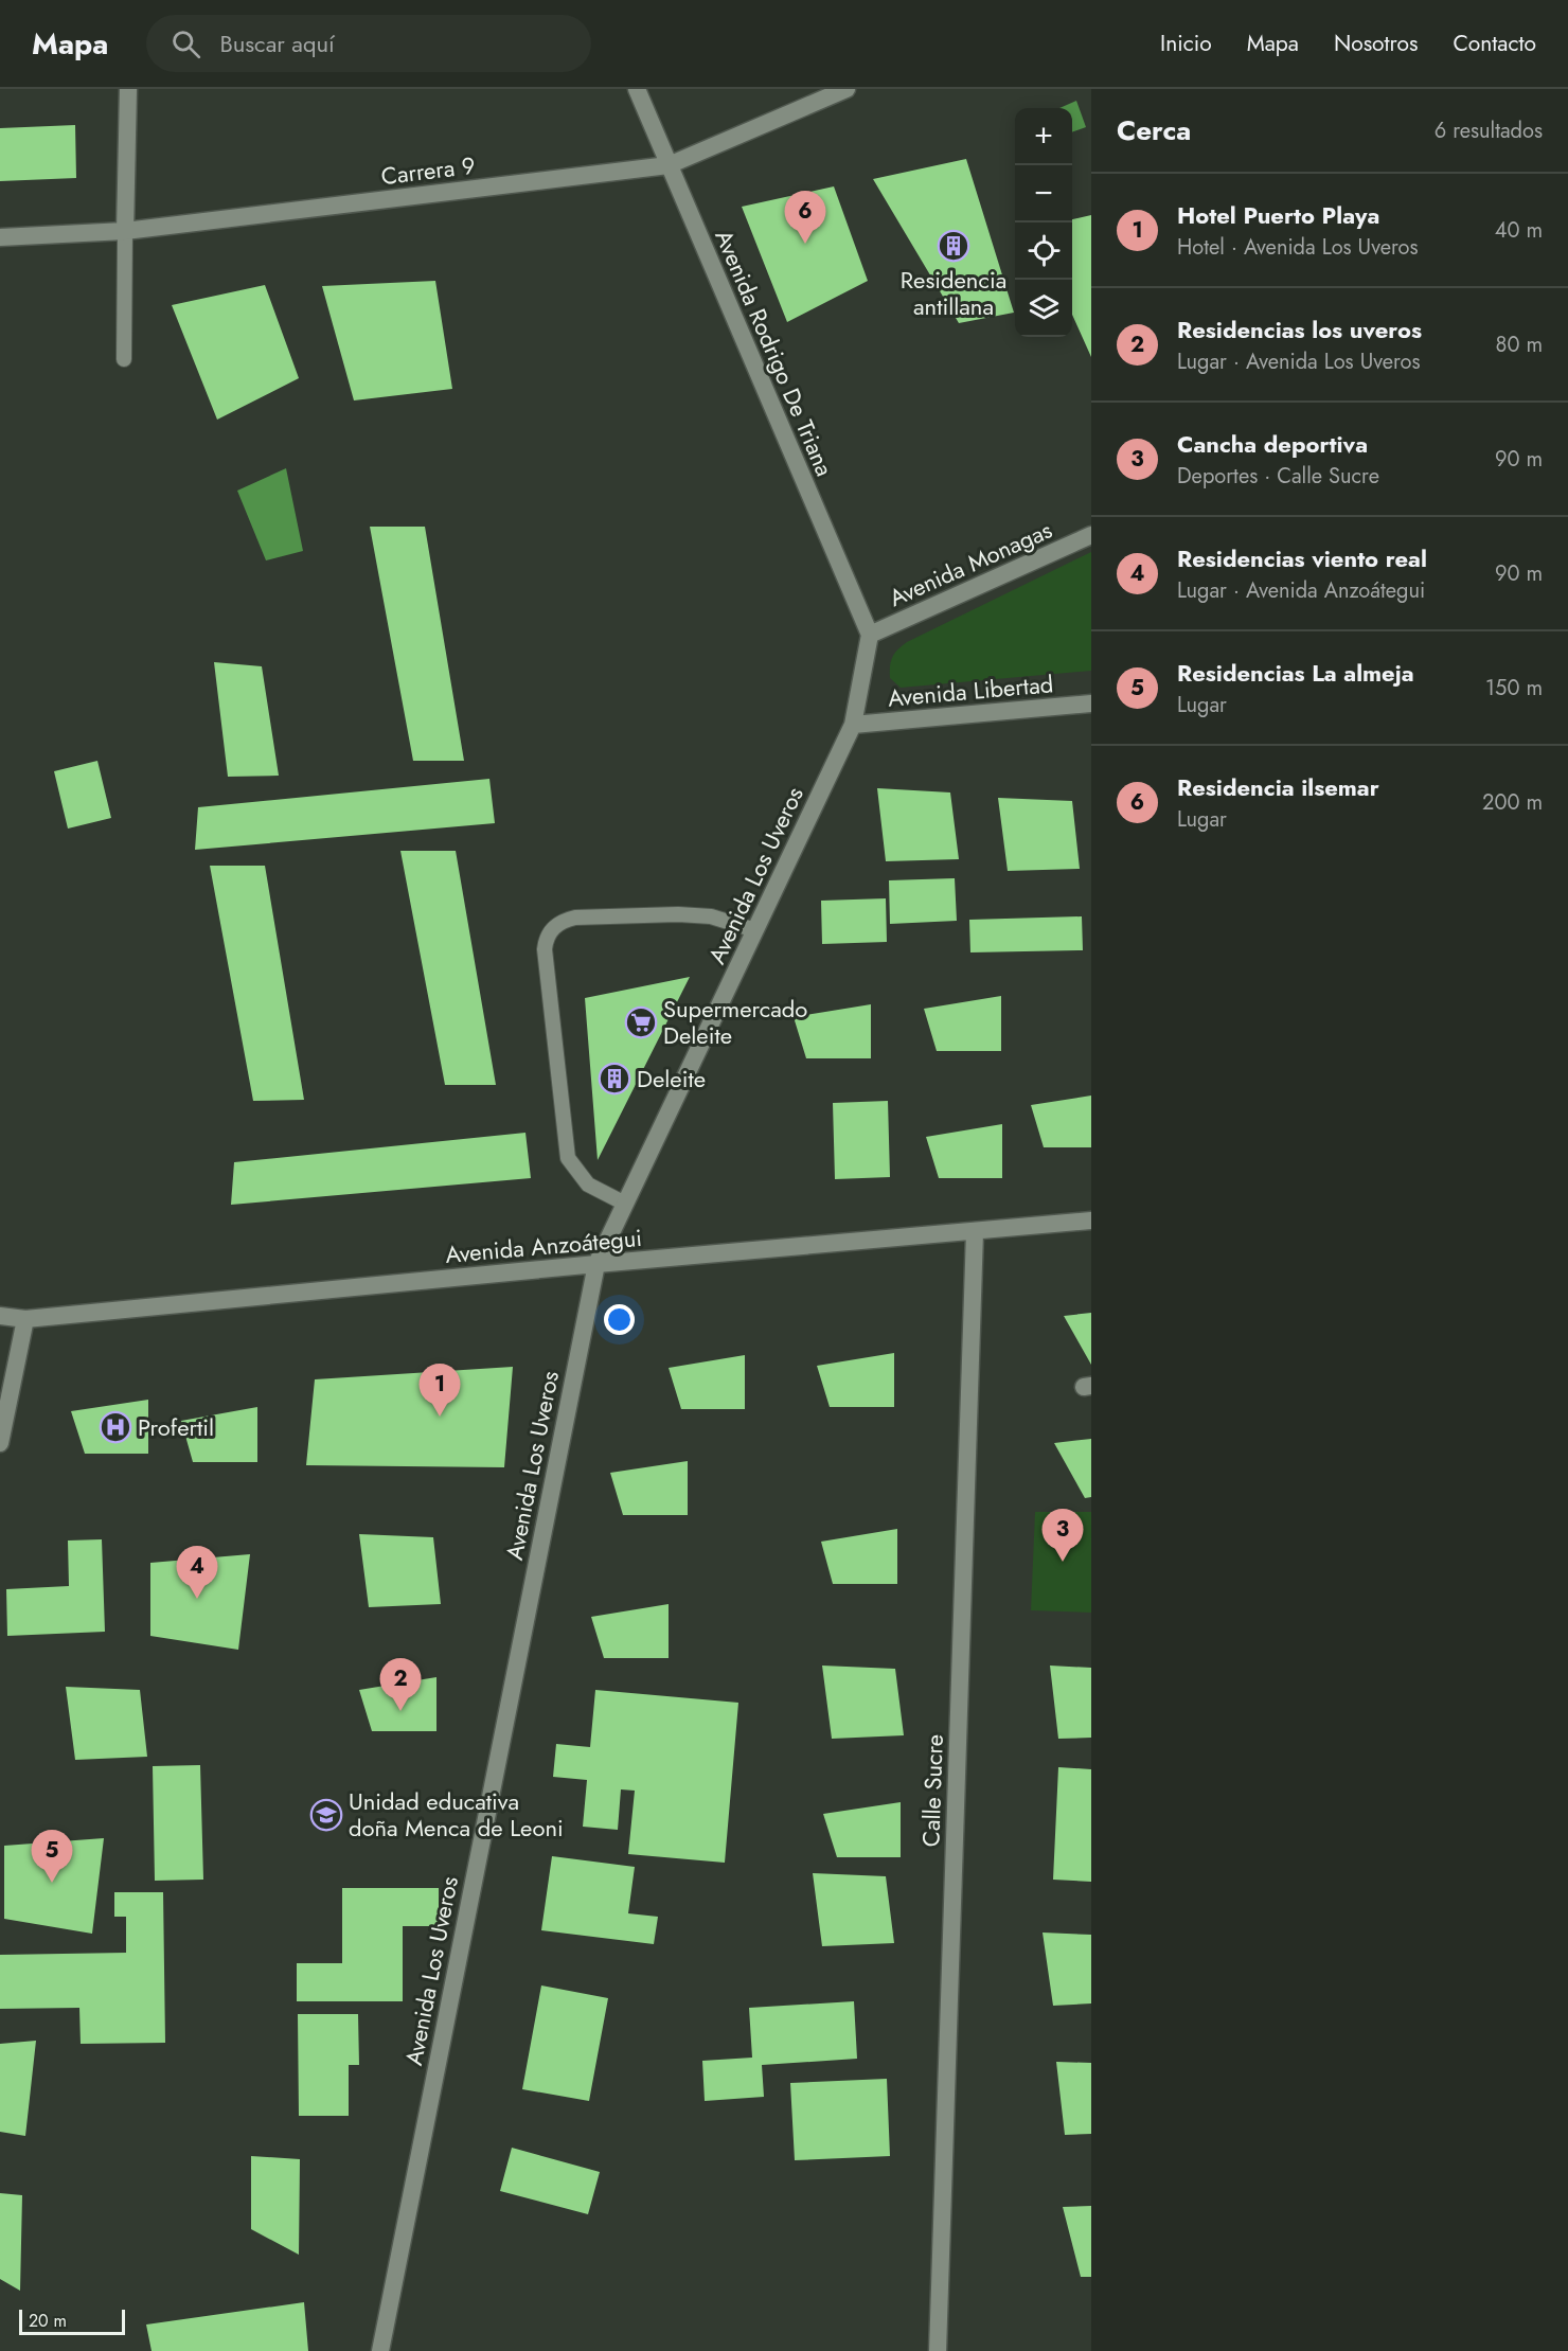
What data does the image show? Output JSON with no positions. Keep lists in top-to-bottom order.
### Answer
{
  "streets": {
    "street": [
      "Carrera 9",
      "Avenida Rodrigo De Triana",
      "Avenida Monagas",
      "Avenida Libertad",
      "Avenida Los Uveros",
      "Avenida Anzoátegui",
      "Calle Sucre"
    ]
  },
  "crossings": [
    ["Carrera 9", "Avenida Rodrigo De Triana"],
    ["Avenida Rodrigo De Triana", "Avenida Monagas"],
    ["Avenida Rodrigo De Triana", "Avenida Los Uveros"],
    ["Avenida Monagas", "Avenida Los Uveros"],
    ["Avenida Libertad", "Avenida Los Uveros"],
    ["Avenida Los Uveros", "Avenida Anzoátegui"],
    ["Avenida Anzoátegui", "Calle Sucre"]
  ],
  "places": {
    "building": ["Residencia antillana", "Deleite"],
    "supermarket": ["Supermercado Deleite"],
    "hospital": ["Profertil"],
    "school or university": ["Unidad educativa doña Menca de Leoni"]
  },
  "scale_bar": "20 m",
  "page": {
    "header": "Mapa",
    "search": "Buscar aquí",
    "nav": [
      "Inicio",
      "Mapa",
      "Nosotros",
      "Contacto"
    ],
    "heading": ["Cerca", "6 resultados"],
    "map_buttons": ["+", "−"],
    "list": [
      {
        "mark": "1",
        "name": "Hotel Puerto Playa",
        "note": "Hotel · Avenida Los Uveros",
        "value": "40 m"
      },
      {
        "mark": "2",
        "name": "Residencias los uveros",
        "note": "Lugar · Avenida Los Uveros",
        "value": "80 m"
      },
      {
        "mark": "3",
        "name": "Cancha deportiva",
        "note": "Deportes · Calle Sucre",
        "value": "90 m"
      },
      {
        "mark": "4",
        "name": "Residencias viento real",
        "note": "Lugar · Avenida Anzoátegui",
        "value": "90 m"
      },
      {
        "mark": "5",
        "name": "Residencias La almeja",
        "note": "Lugar",
        "value": "150 m"
      },
      {
        "mark": "6",
        "name": "Residencia ilsemar",
        "note": "Lugar",
        "value": "200 m"
      }
    ],
    "pins": [
      "6",
      "1",
      "3",
      "4",
      "2",
      "5"
    ],
    "scale": "20 m"
  }
}
